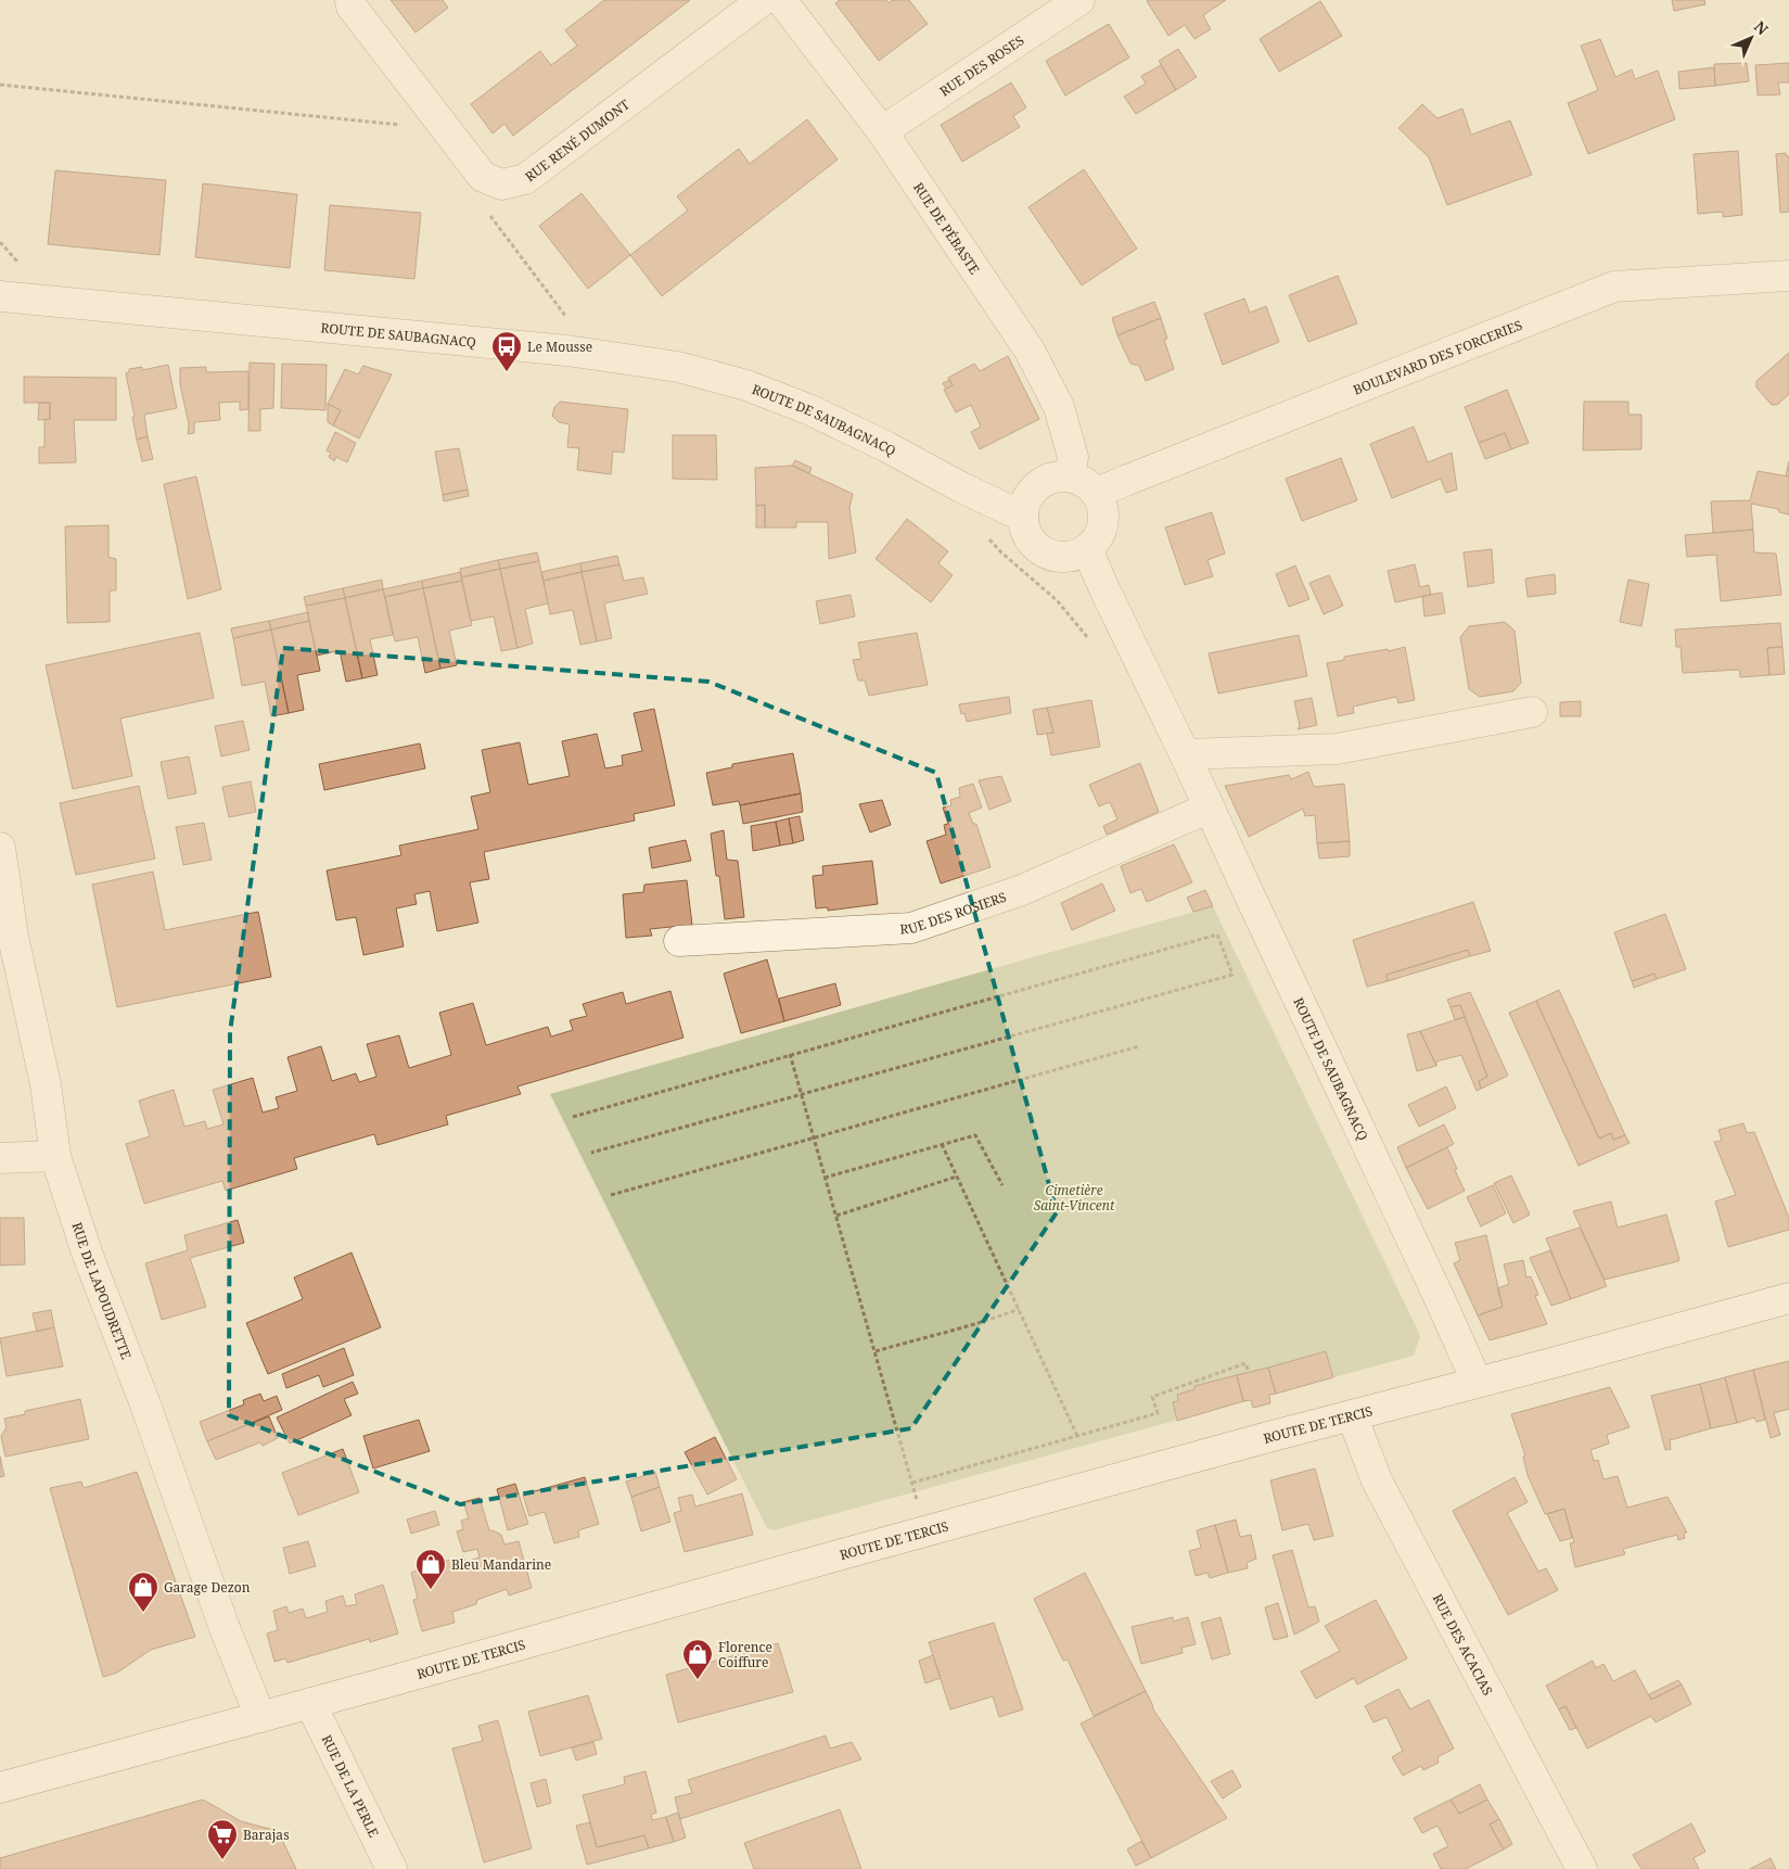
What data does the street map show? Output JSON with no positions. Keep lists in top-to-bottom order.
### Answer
{
  "streets": {
    "street": [
      "RUE DES ROSES",
      "RUE RENÉ DUMONT",
      "RUE DE PÉBASTE",
      "ROUTE DE SAUBAGNACQ",
      "BOULEVARD DES FORCERIES",
      "RUE DES ROSIERS",
      "RUE DE LAPOUDRETTE",
      "ROUTE DE TERCIS",
      "RUE DES ACACIAS",
      "RUE DE LA PERLE"
    ]
  },
  "crossings": [
    ["RUE DES ROSES", "RUE DE PÉBASTE"],
    ["RUE DE PÉBASTE", "ROUTE DE SAUBAGNACQ"],
    ["RUE DE PÉBASTE", "BOULEVARD DES FORCERIES"],
    ["ROUTE DE SAUBAGNACQ", "BOULEVARD DES FORCERIES"],
    ["ROUTE DE SAUBAGNACQ", "RUE DES ROSIERS"],
    ["ROUTE DE SAUBAGNACQ", "ROUTE DE TERCIS"],
    ["RUE DE LAPOUDRETTE", "ROUTE DE TERCIS"],
    ["ROUTE DE TERCIS", "RUE DES ACACIAS"],
    ["ROUTE DE TERCIS", "RUE DE LA PERLE"]
  ],
  "parks": ["Cimetière Saint-Vincent"],
  "places": {
    "bus stop": ["Le Mousse"],
    "shop": ["Bleu Mandarine", "Garage Dezon", "Florence Coiffure"],
    "supermarket": ["Barajas"]
  },
  "north": "top right"
}
